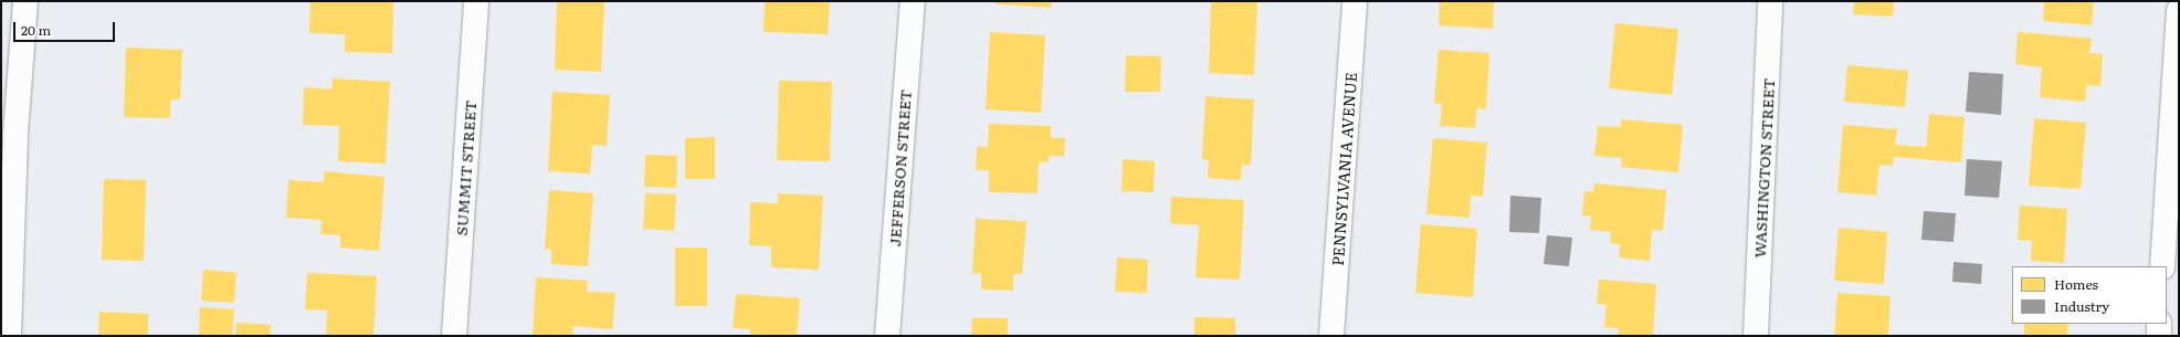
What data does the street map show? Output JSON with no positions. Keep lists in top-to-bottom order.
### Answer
{
  "streets": {
    "street": [
      "SUMMIT STREET",
      "JEFFERSON STREET",
      "WASHINGTON STREET",
      "PENNSYLVANIA AVENUE"
    ]
  },
  "legend": ["Homes", "Industry"],
  "scale_bar": "20 m"
}
